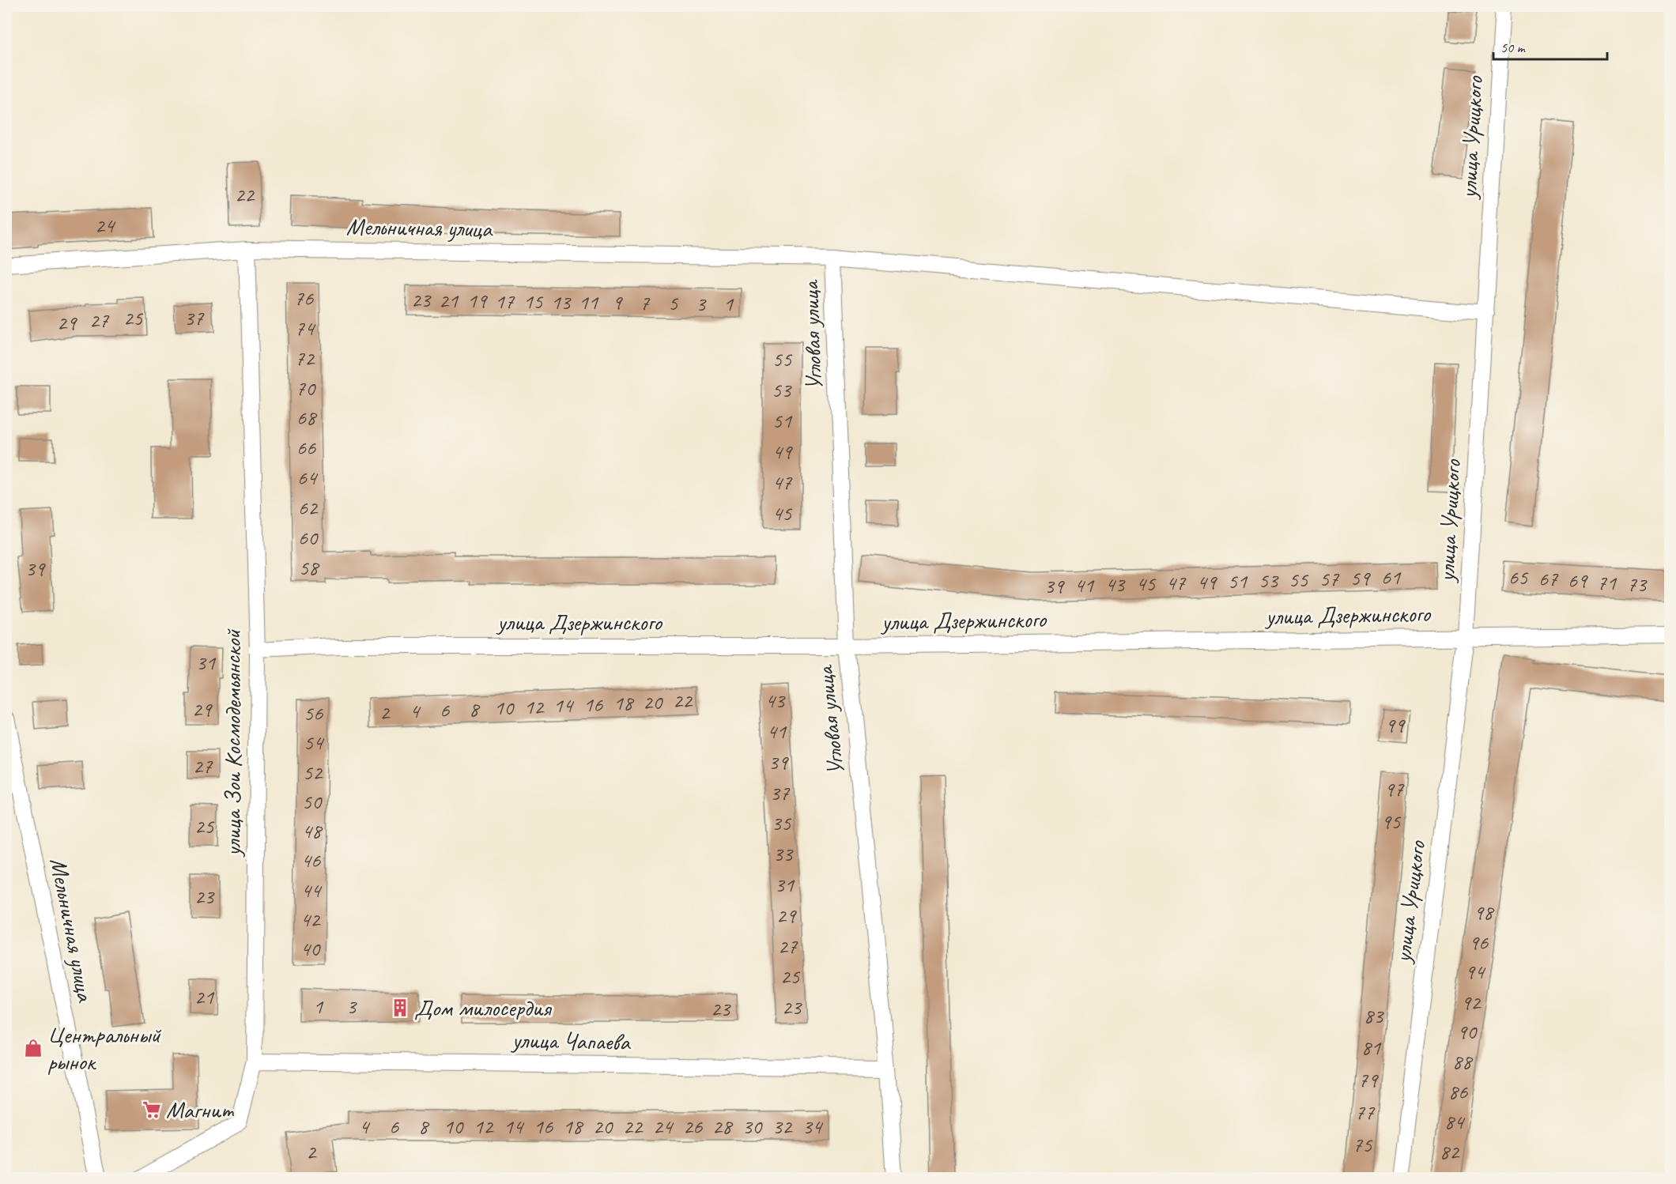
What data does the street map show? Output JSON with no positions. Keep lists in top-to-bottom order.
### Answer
{
  "streets": {
    "street": [
      "улица Урицкого",
      "Мельничная улица",
      "Угловая улица",
      "улица Дзержинского",
      "улица Зои Космодемьянской",
      "улица Чапаева"
    ]
  },
  "crossings": [
    ["улица Урицкого", "Мельничная улица"],
    ["улица Урицкого", "улица Дзержинского"],
    ["Мельничная улица", "Угловая улица"],
    ["Мельничная улица", "улица Зои Космодемьянской"],
    ["Угловая улица", "улица Дзержинского"],
    ["Угловая улица", "улица Чапаева"],
    ["улица Дзержинского", "улица Зои Космодемьянской"],
    ["улица Зои Космодемьянской", "улица Чапаева"]
  ],
  "places": {
    "building": ["Дом милосердия"],
    "shop": ["Центральный рынок"],
    "supermarket": ["Магнит"]
  },
  "house_numbers": [
    "22",
    "24",
    "76",
    "23",
    "21",
    "19",
    "17",
    "15",
    "13",
    "11",
    "9",
    "7",
    "5",
    "3",
    "1",
    "25",
    "37",
    "27",
    "29",
    "74",
    "72",
    "55",
    "70",
    "53",
    "68",
    "51",
    "66",
    "49",
    "64",
    "47",
    "62",
    "45",
    "60",
    "58",
    "39",
    "61",
    "65",
    "59",
    "57",
    "67",
    "55",
    "53",
    "69",
    "51",
    "49",
    "47",
    "71",
    "45",
    "43",
    "73",
    "41",
    "39",
    "31",
    "22",
    "43",
    "20",
    "18",
    "16",
    "14",
    "12",
    "10",
    "29",
    "8",
    "6",
    "4",
    "2",
    "56",
    "99",
    "41",
    "54",
    "39",
    "27",
    "52",
    "97",
    "37",
    "50",
    "95",
    "35",
    "25",
    "48",
    "33",
    "46",
    "31",
    "44",
    "23",
    "98",
    "29",
    "42",
    "96",
    "27",
    "40",
    "94",
    "25",
    "21",
    "92",
    "1",
    "3",
    "23",
    "23",
    "83",
    "90",
    "81",
    "88",
    "79",
    "86",
    "77",
    "84",
    "4",
    "6",
    "8",
    "10",
    "12",
    "14",
    "16",
    "18",
    "20",
    "22",
    "24",
    "26",
    "28",
    "30",
    "32",
    "34",
    "75",
    "2",
    "82"
  ],
  "scale_bar": "50 m"
}
